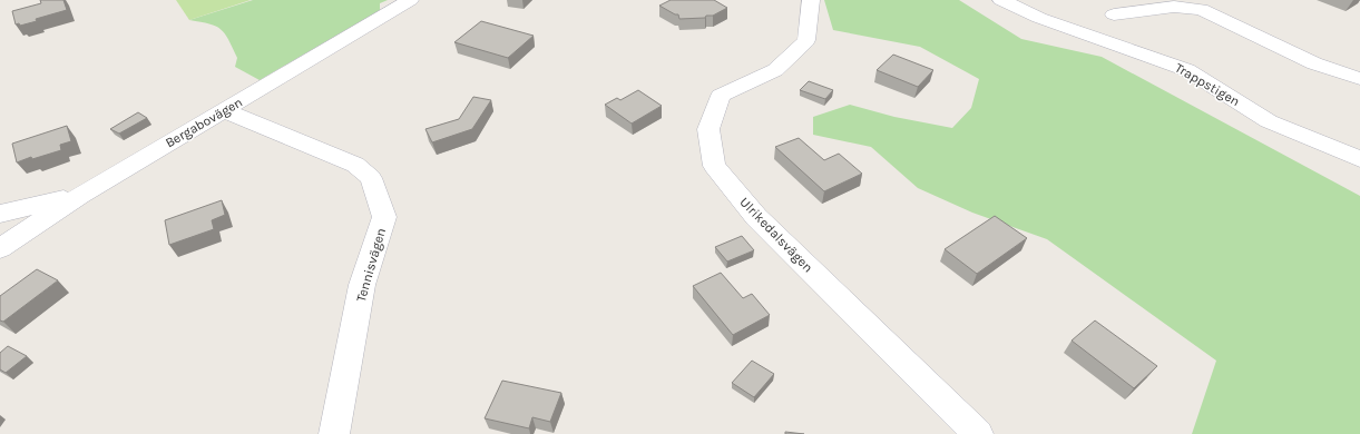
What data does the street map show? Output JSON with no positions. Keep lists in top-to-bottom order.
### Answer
{
  "streets": {
    "street": [
      "Trappstigen",
      "Bergabovägen",
      "Ulrikedalsvägen",
      "Tennisvägen"
    ]
  },
  "crossings": [
    ["Bergabovägen", "Tennisvägen"]
  ]
}
